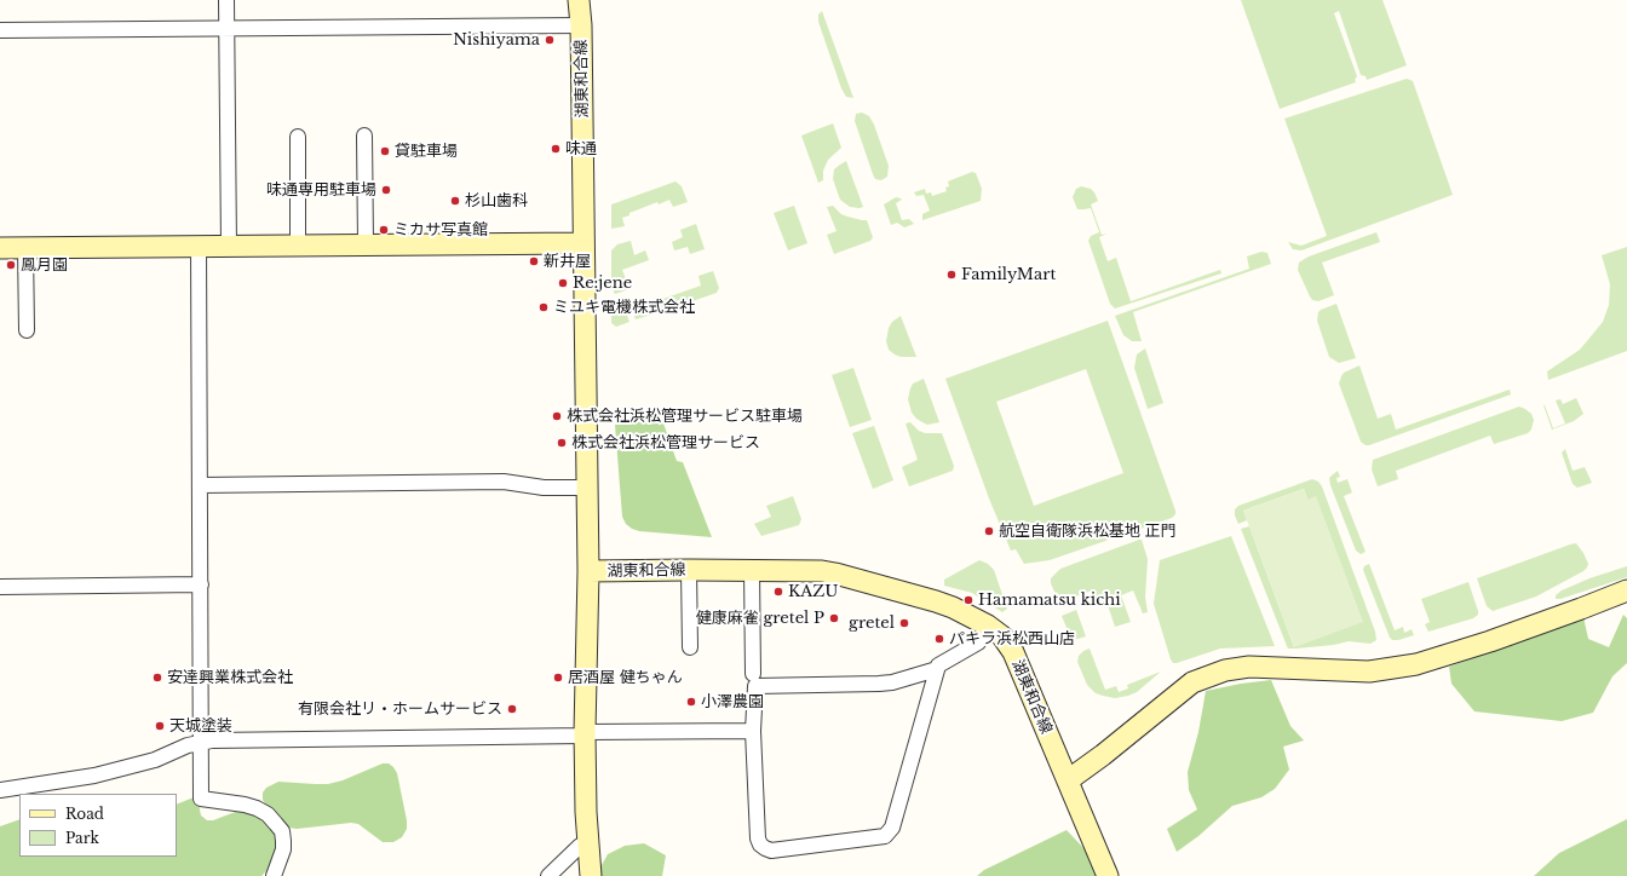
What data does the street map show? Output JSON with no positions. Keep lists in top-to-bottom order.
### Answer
{
  "streets": {
    "street": ["湖東和合線"]
  },
  "places": [
    "Nishiyama",
    "味通",
    "貸駐車場",
    "味通専用駐車場",
    "杉山歯科",
    "ミカサ写真館",
    "新井屋",
    "鳳月園",
    "FamilyMart",
    "Re:jene",
    "ミユキ電機株式会社",
    "株式会社浜松管理サービス駐車場",
    "株式会社浜松管理サービス",
    "航空自衛隊浜松基地 正門",
    "KAZU",
    "Hamamatsu kichi",
    "健康麻雀 gretel P",
    "gretel",
    "パキラ浜松西山店",
    "安達興業株式会社",
    "居酒屋 健ちゃん",
    "小澤農園",
    "有限会社リ・ホームサービス",
    "天城塗装"
  ],
  "legend": ["Road", "Park"]
}
